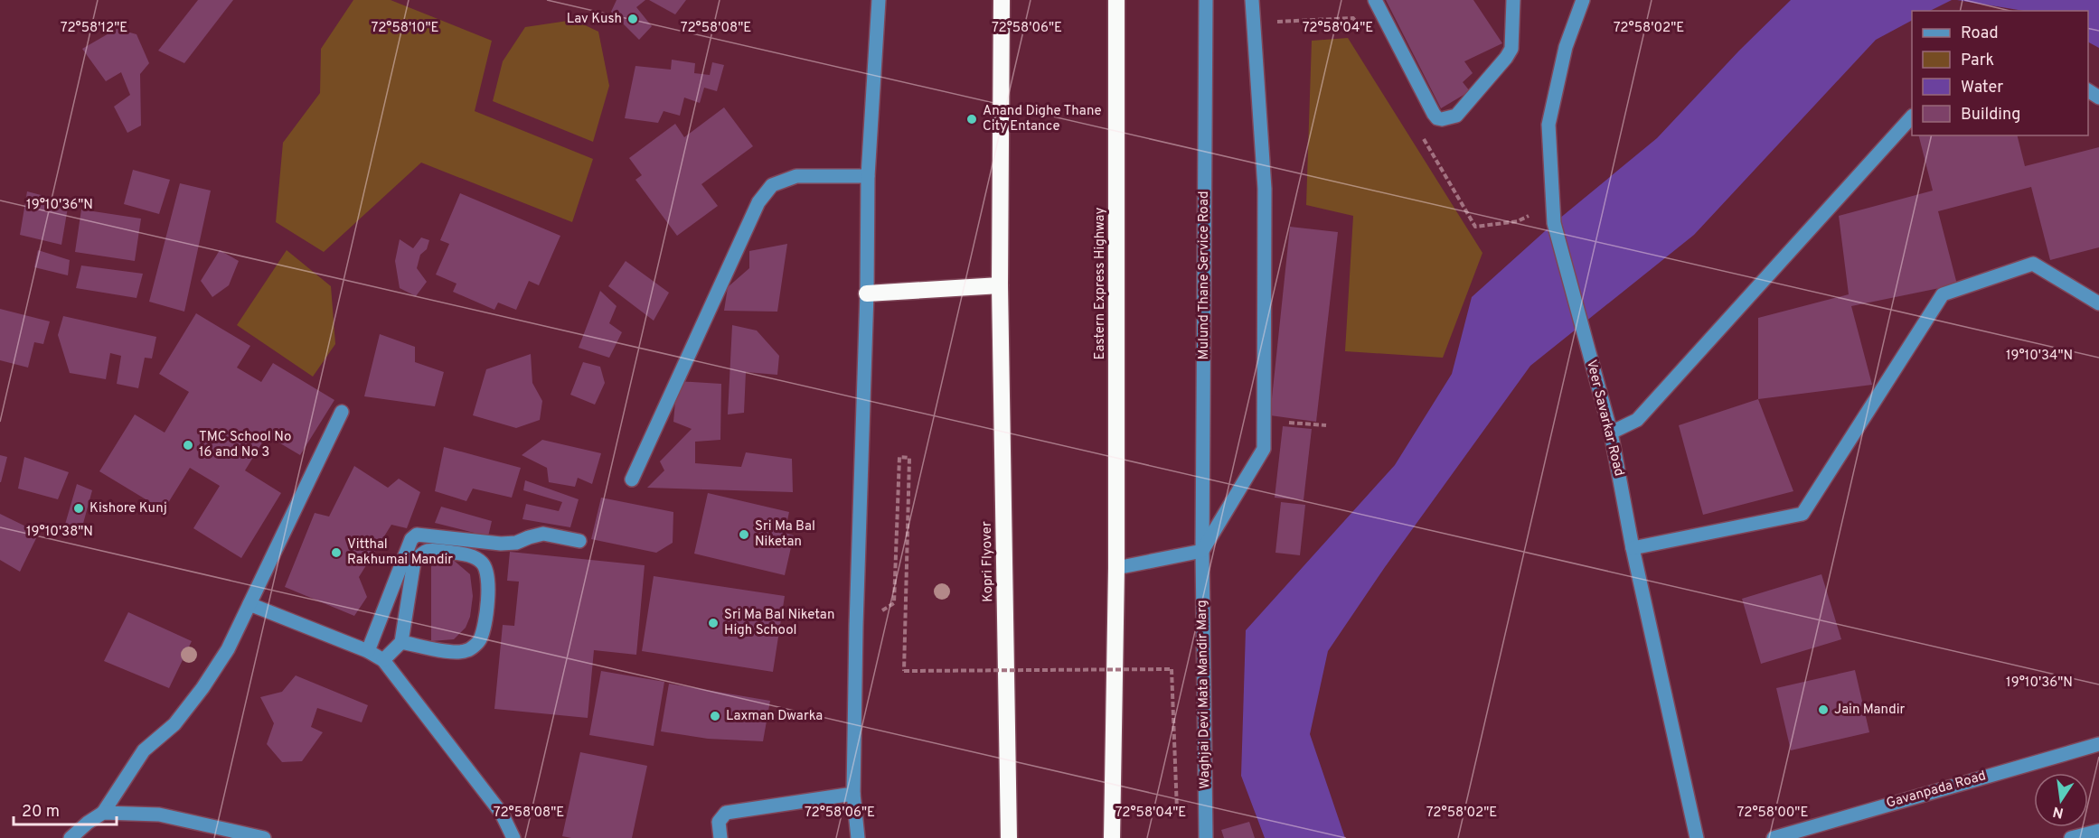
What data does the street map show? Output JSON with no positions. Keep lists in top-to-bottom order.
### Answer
{
  "streets": {
    "highway": ["Eastern Express Highway", "Kopri Flyover"],
    "street": [
      "Mulund Thane Service Road",
      "Veer Savarkar Road",
      "Waghjai Devi Mata Mandir Marg",
      "Gavanpada Road"
    ]
  },
  "crossings": [
    ["Mulund Thane Service Road", "Waghjai Devi Mata Mandir Marg"]
  ],
  "places": [
    "Lav Kush",
    "Anand Dighe Thane City Entance",
    "TMC School No 16 and No 3",
    "Kishore Kunj",
    "Sri Ma Bal Niketan",
    "Vitthal Rakhumai Mandir",
    "Sri Ma Bal Niketan High School",
    "Jain Mandir",
    "Laxman Dwarka"
  ],
  "legend": [
    "Road",
    "Park",
    "Water",
    "Building"
  ],
  "scale_bar": "20 m",
  "north": "bottom",
  "coordinates": [
    "72°58'12\"E",
    "72°58'10\"E",
    "72°58'08\"E",
    "72°58'06\"E",
    "72°58'04\"E",
    "72°58'02\"E",
    "19°10'36\"N",
    "19°10'34\"N",
    "19°10'38\"N",
    "72°58'00\"E"
  ]
}
